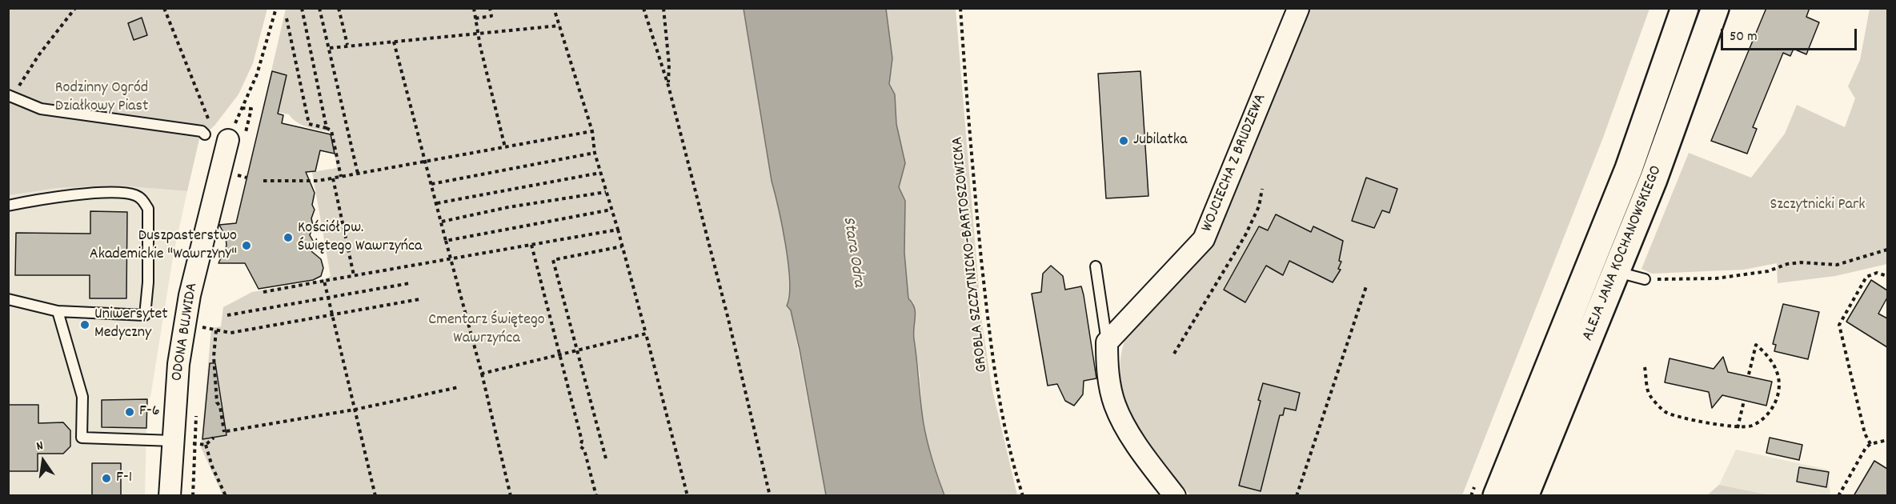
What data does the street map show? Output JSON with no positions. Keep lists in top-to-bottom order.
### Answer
{
  "streets": {
    "main road": ["ALEJA JANA KOCHANOWSKIEGO"],
    "street": ["WOJCIECHA Z BRUDZEWA", "ODONA BUJWIDA"],
    "path": ["GROBLA SZCZYTNICKO-BARTOSZOWICKA"]
  },
  "water": ["Stara Odra"],
  "parks": ["Rodzinny Ogród Działkowy Piast", "Szczytnicki Park", "Cmentarz Świętego Wawrzyńca"],
  "places": [
    "Jubilatka",
    "Kościół pw. Świętego Wawrzyńca",
    "Duszpasterstwo Akademickie \"WawrzYnY\"",
    "Uniwersytet Medyczny",
    "F-6",
    "F-1"
  ],
  "scale_bar": "50 m",
  "north": "top"
}
